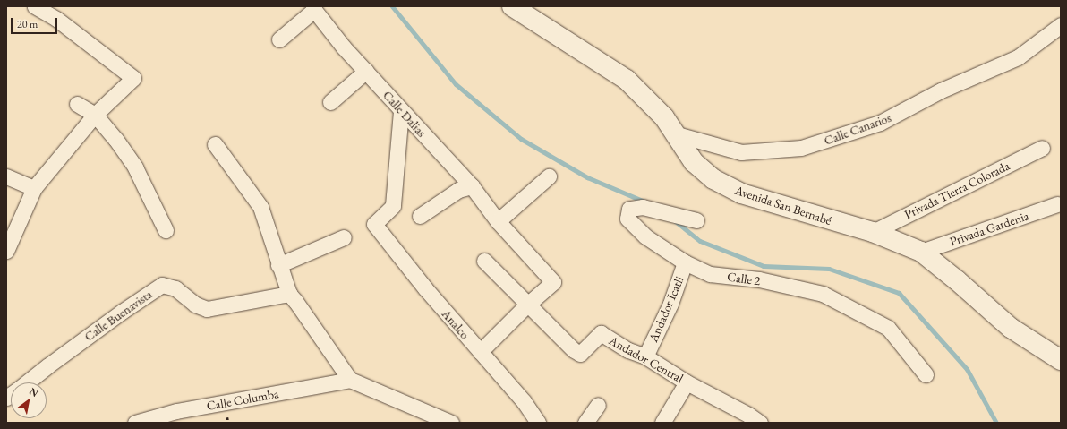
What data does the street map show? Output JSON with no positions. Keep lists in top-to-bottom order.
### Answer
{
  "streets": {
    "main road": ["Avenida San Bernabé"],
    "street": [
      "Calle Dalias",
      "Calle Canarios",
      "Privada Tierra Colorada",
      "Privada Gardenia",
      "Calle 2",
      "Andador Icatli",
      "Calle Buenavista",
      "Analco",
      "Andador Central",
      "Calle Columba"
    ]
  },
  "crossings": [
    ["Calle Dalias", "Analco"],
    ["Calle Dalias", "Andador Central"],
    ["Calle Canarios", "Avenida San Bernabé"],
    ["Privada Tierra Colorada", "Avenida San Bernabé"],
    ["Avenida San Bernabé", "Privada Gardenia"],
    ["Calle 2", "Andador Icatli"],
    ["Andador Icatli", "Andador Central"]
  ],
  "scale_bar": "20 m",
  "north": "top right"
}
